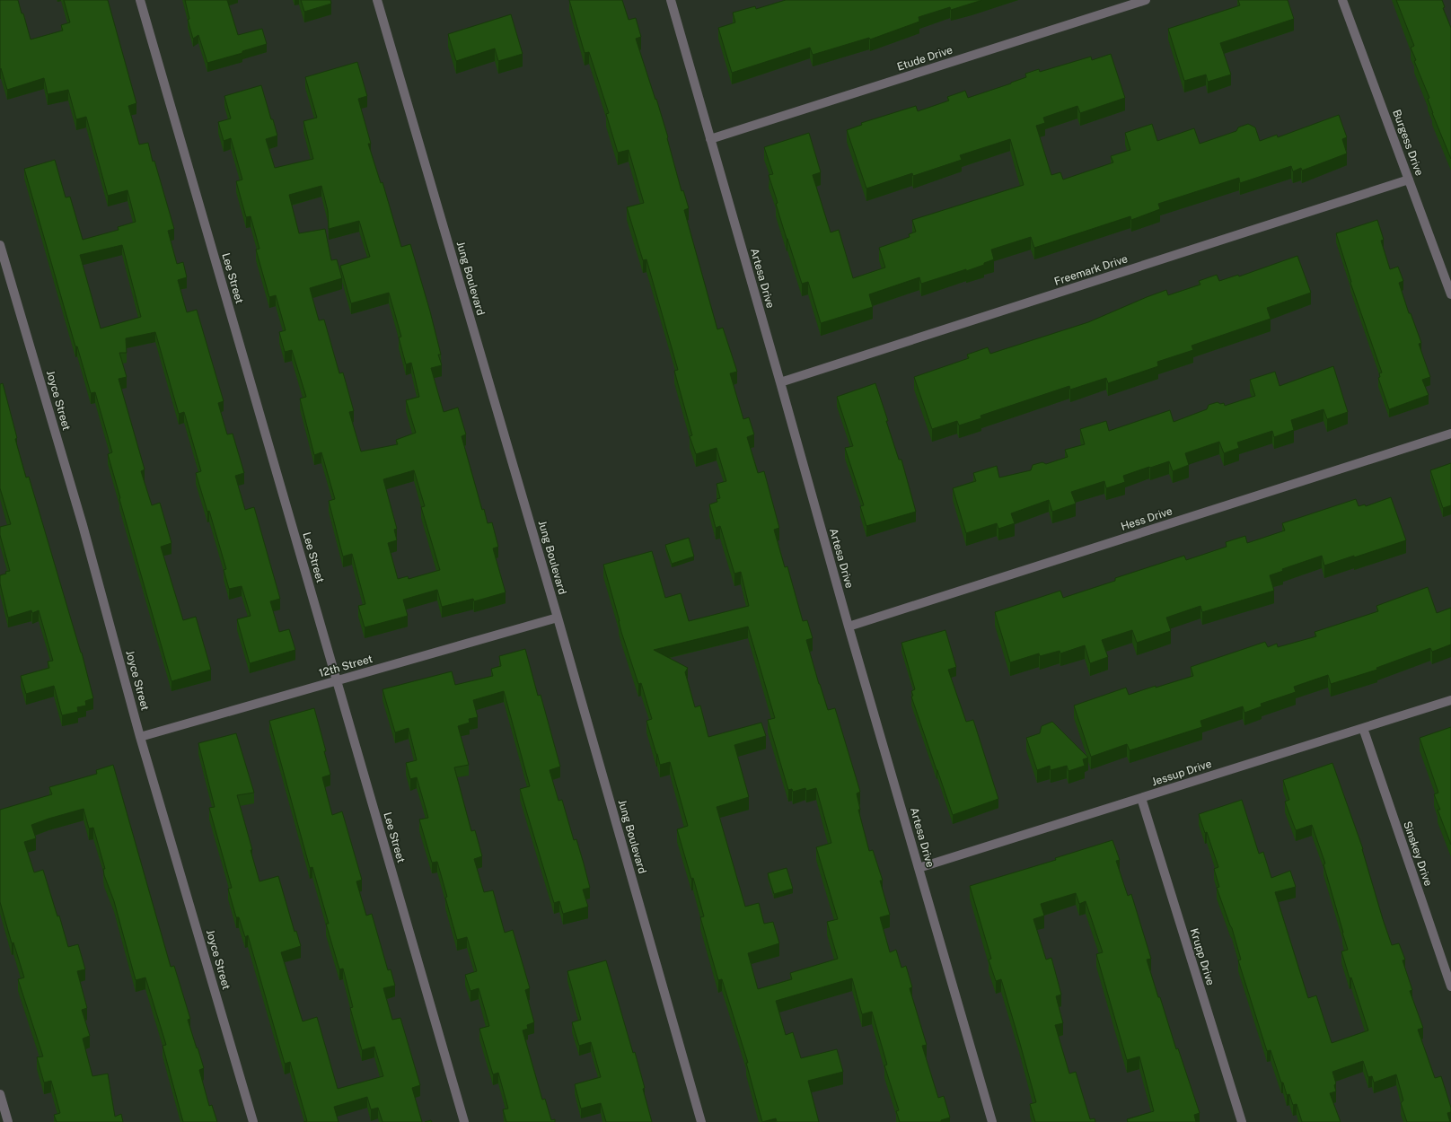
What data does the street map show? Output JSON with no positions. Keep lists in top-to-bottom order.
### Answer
{
  "streets": {
    "street": [
      "Etude Drive",
      "Burgess Drive",
      "Freemark Drive",
      "Lee Street",
      "Jung Boulevard",
      "Artesa Drive",
      "Joyce Street",
      "Hess Drive",
      "12th Street",
      "Jessup Drive",
      "Sinskey Drive",
      "Krupp Drive"
    ]
  },
  "crossings": [
    ["Etude Drive", "Artesa Drive"],
    ["Burgess Drive", "Freemark Drive"],
    ["Freemark Drive", "Artesa Drive"],
    ["Lee Street", "12th Street"],
    ["Jung Boulevard", "12th Street"],
    ["Artesa Drive", "Hess Drive"],
    ["Artesa Drive", "Jessup Drive"],
    ["Joyce Street", "12th Street"],
    ["Jessup Drive", "Sinskey Drive"],
    ["Jessup Drive", "Krupp Drive"]
  ]
}
